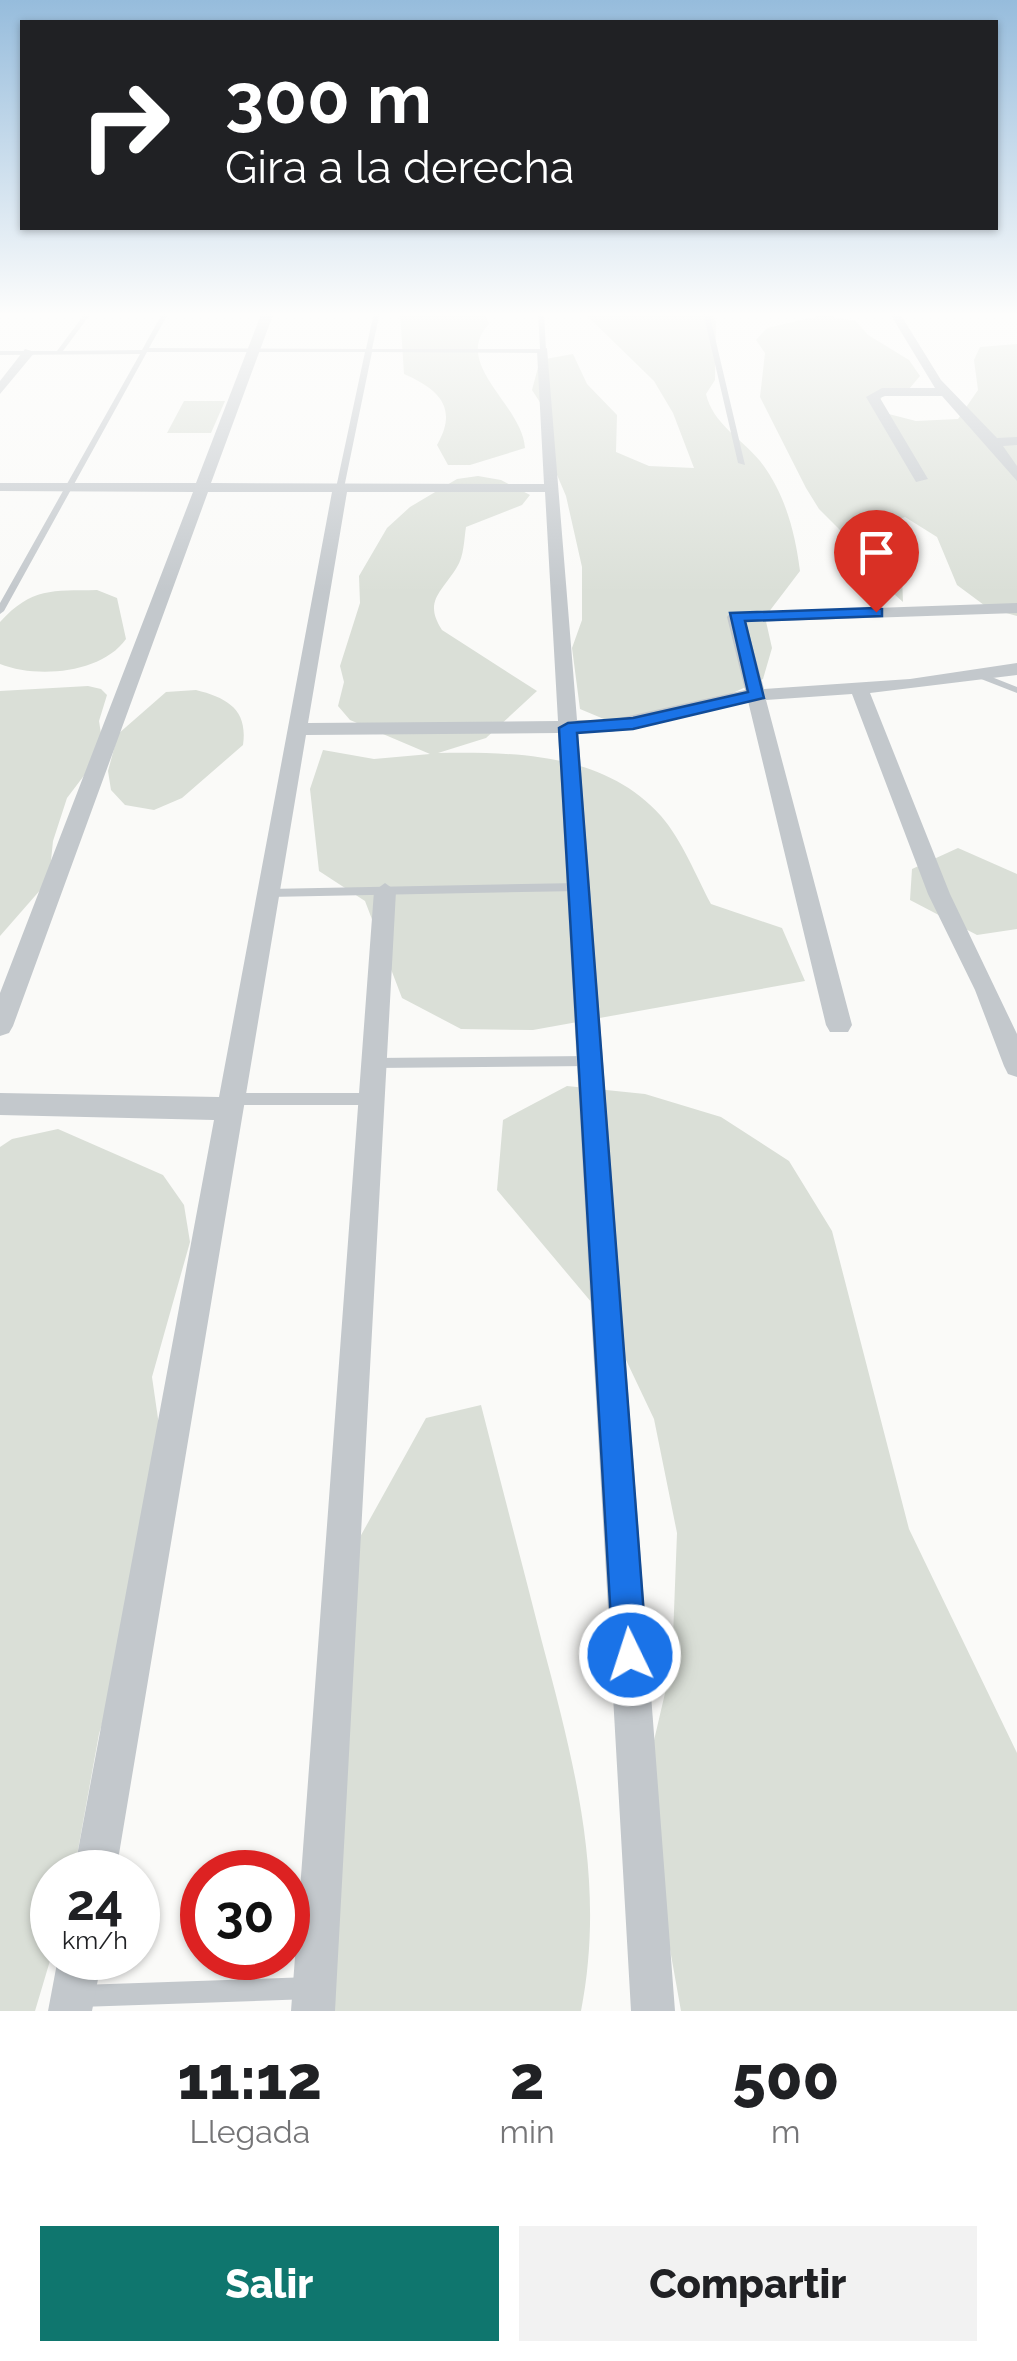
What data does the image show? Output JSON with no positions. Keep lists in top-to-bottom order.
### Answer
{
  "page": {
    "turn": ["300 m", "Gira a la derecha"],
    "speed": "24 km/h",
    "limit": "30",
    "eta": [
      "11:12",
      "Llegada",
      "2",
      "min",
      "500",
      "m"
    ],
    "buttons": ["Salir", "Compartir"]
  }
}
